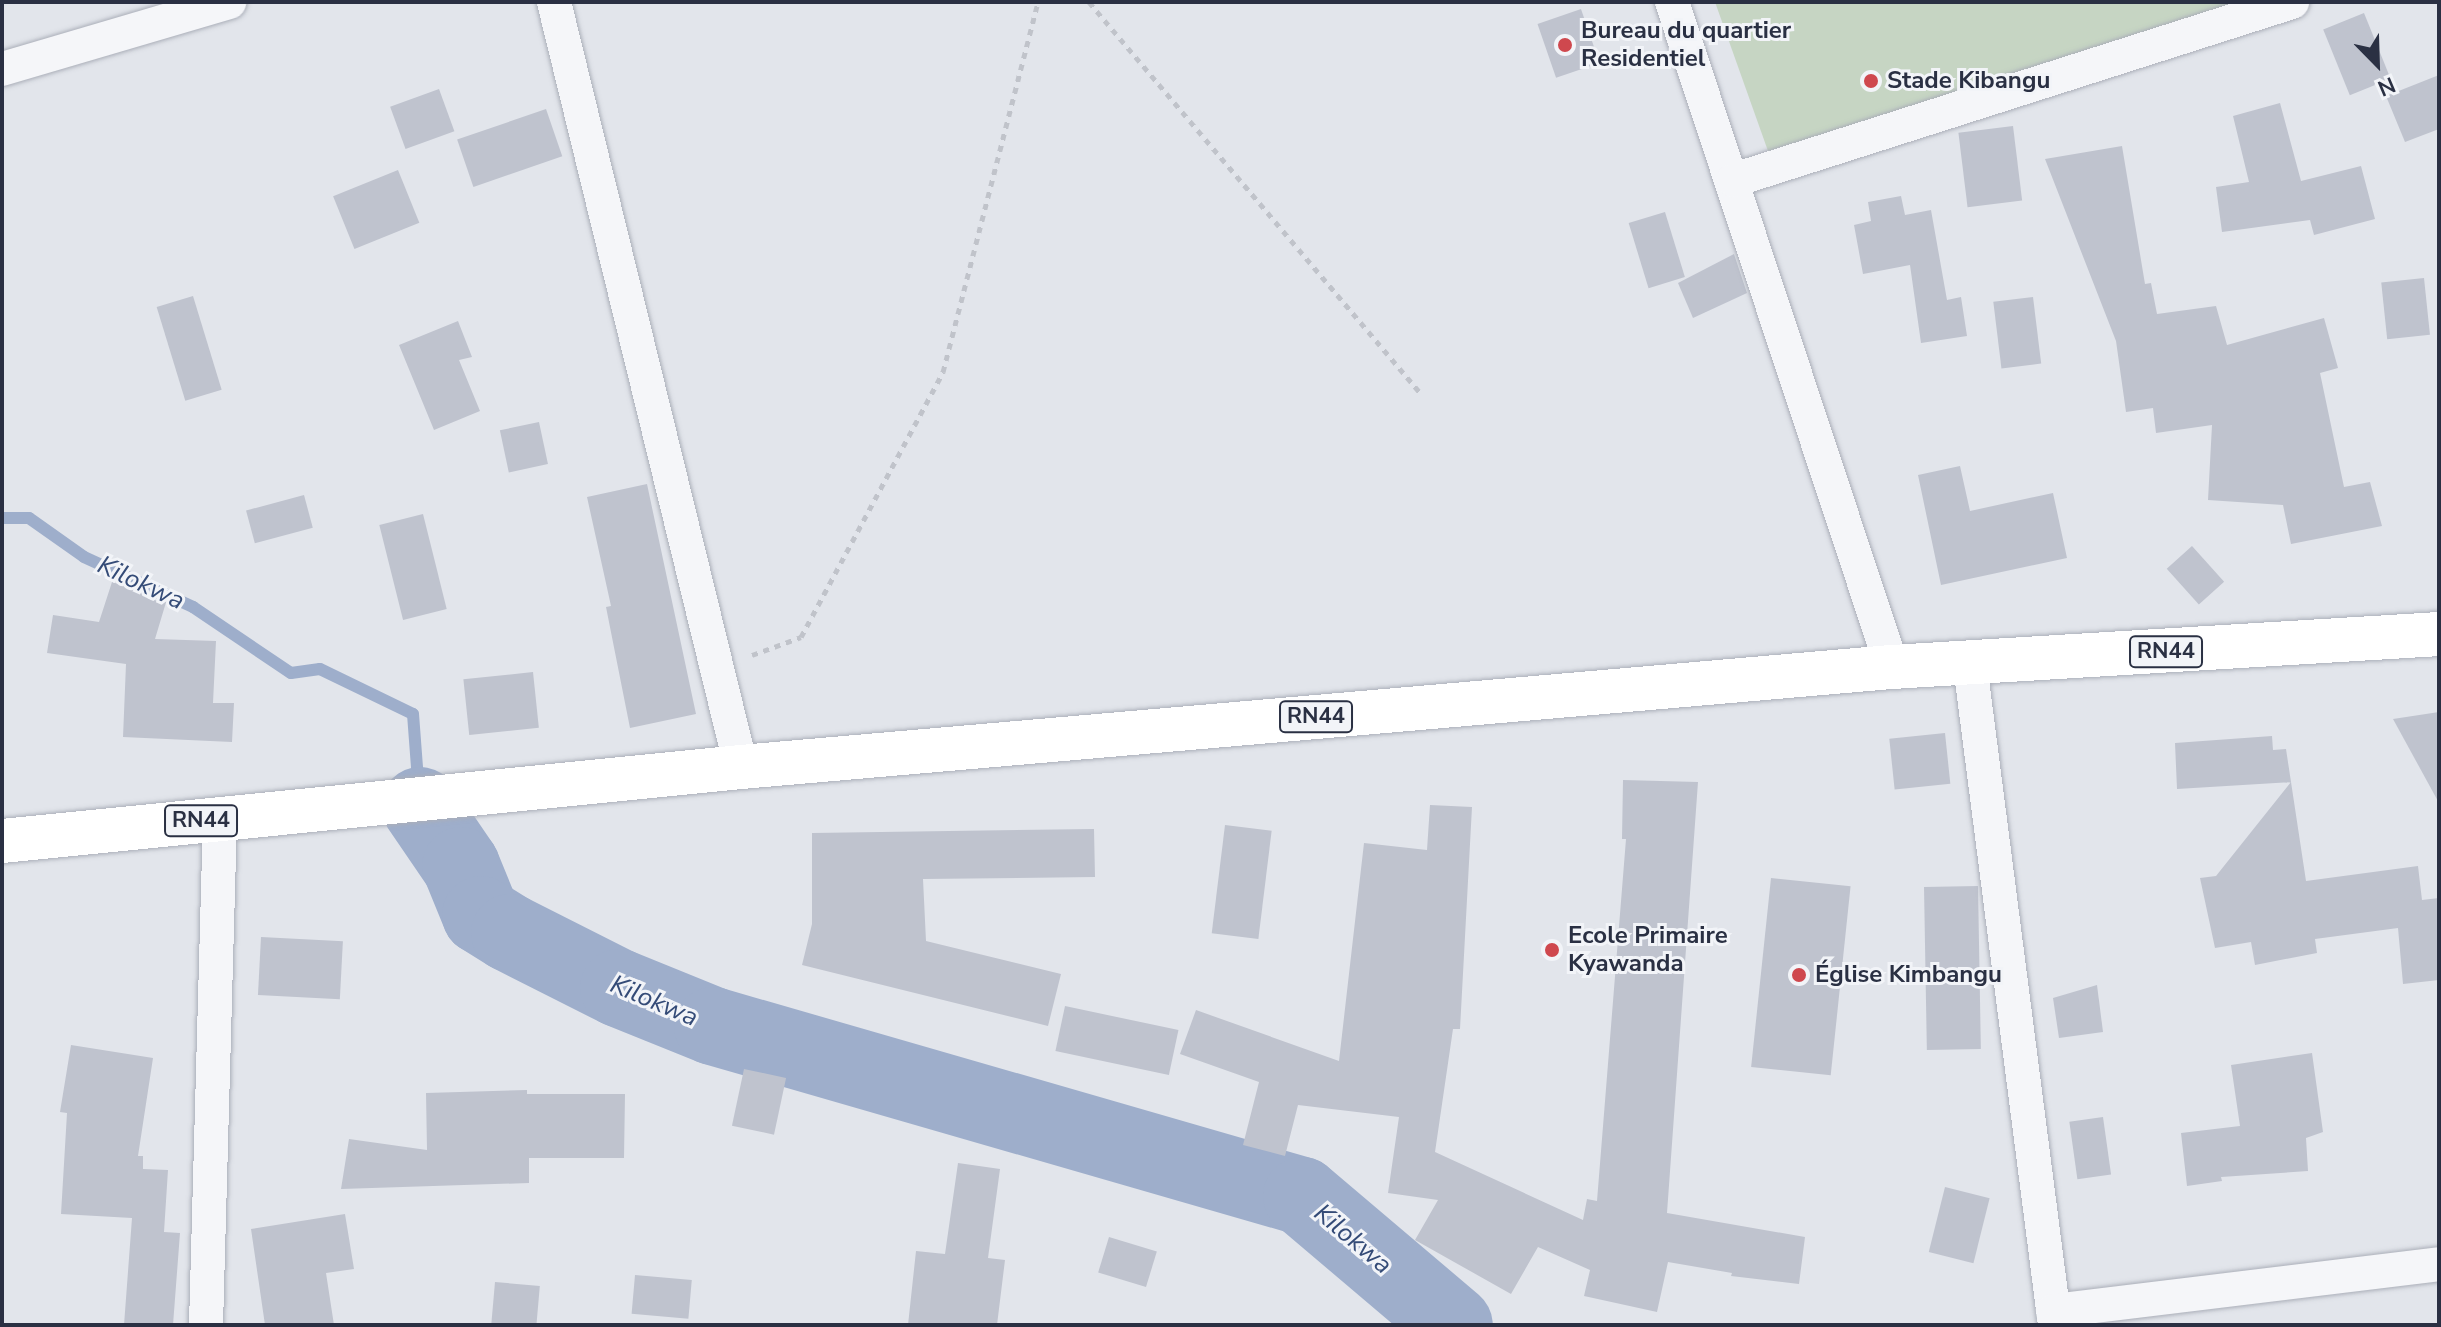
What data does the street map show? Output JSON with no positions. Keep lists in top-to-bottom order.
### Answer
{
  "streets": {
    "main road": ["RN44"]
  },
  "water": ["Kilokwa"],
  "places": [
    "Bureau du quartier Residentiel",
    "Stade Kibangu",
    "Ecole Primaire Kyawanda",
    "Église Kimbangu"
  ],
  "north": "bottom right"
}
